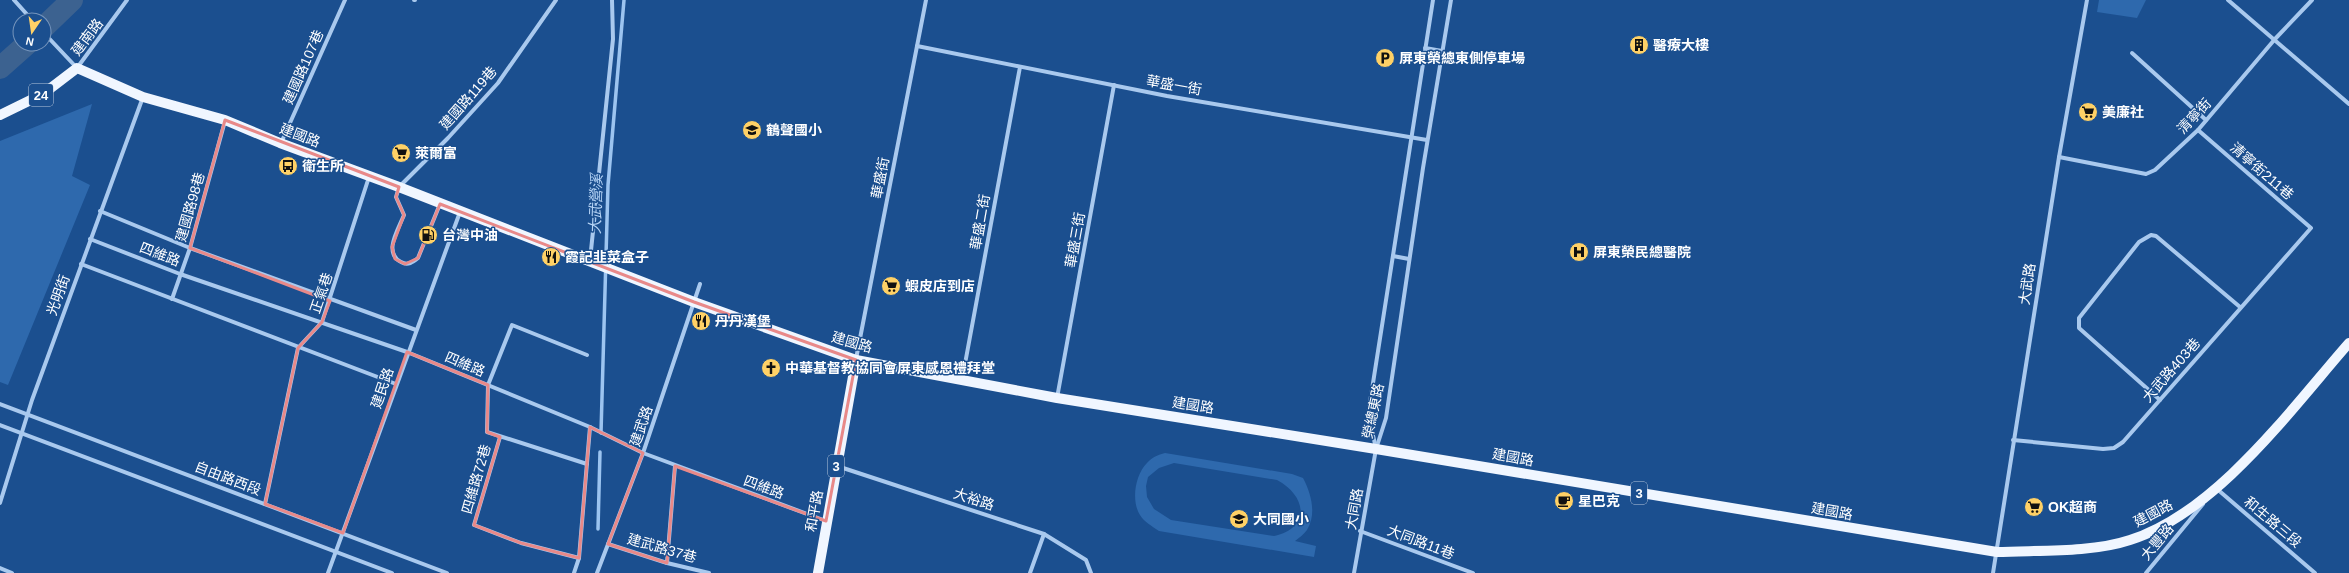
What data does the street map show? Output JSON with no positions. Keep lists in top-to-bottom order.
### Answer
{
  "streets": {
    "main road": [
      "24",
      "建國路",
      "3",
      "和平路"
    ],
    "street": [
      "建南路",
      "建國路107巷",
      "華盛一街",
      "建國路119巷",
      "清寧街",
      "清寧街211巷",
      "華盛街",
      "建國路98巷",
      "華盛二街",
      "華盛三街",
      "四維路",
      "大武路",
      "正氣巷",
      "光明街",
      "大武路403巷",
      "建民路",
      "榮總東路",
      "建武路",
      "自由路西段",
      "四維路72巷",
      "大裕路",
      "大同路",
      "和生路三段",
      "大同路11巷",
      "大豐路",
      "建武路37巷"
    ]
  },
  "crossings": [
    ["建南路", "24"],
    ["建南路", "建國路"],
    ["建國路107巷", "建國路"],
    ["華盛一街", "華盛街"],
    ["華盛一街", "華盛二街"],
    ["華盛一街", "華盛三街"],
    ["華盛一街", "榮總東路"],
    ["24", "建國路"],
    ["建國路119巷", "建國路"],
    ["清寧街", "清寧街211巷"],
    ["清寧街", "大武路"],
    ["建國路", "華盛街"],
    ["建國路", "建國路98巷"],
    ["建國路", "華盛二街"],
    ["建國路", "華盛三街"],
    ["建國路", "大武路"],
    ["建國路", "正氣巷"],
    ["建國路", "光明街"],
    ["建國路", "建民路"],
    ["建國路", "榮總東路"],
    ["建國路", "建武路"],
    ["建國路", "大同路"],
    ["建國路", "和平路"],
    ["建國路", "和生路三段"],
    ["建國路", "大豐路"],
    ["清寧街211巷", "大武路403巷"],
    ["華盛街", "和平路"],
    ["建國路98巷", "四維路"],
    ["四維路", "正氣巷"],
    ["四維路", "光明街"],
    ["四維路", "建民路"],
    ["四維路", "建武路"],
    ["四維路", "四維路72巷"],
    ["四維路", "和平路"],
    ["大武路", "大武路403巷"],
    ["光明街", "自由路西段"],
    ["建民路", "自由路西段"],
    ["榮總東路", "大同路"],
    ["建武路", "建武路37巷"],
    ["大裕路", "和平路"],
    ["大同路", "大同路11巷"],
    ["和生路三段", "大豐路"]
  ],
  "water": ["大武營溪"],
  "places": {
    "building": ["醫療大樓"],
    "parking": ["屏東榮總東側停車場"],
    "supermarket": [
      "美廉社",
      "萊爾富",
      "蝦皮店到店",
      "OK超商"
    ],
    "school or university": ["鶴聲國小", "大同國小"],
    "bus stop": ["衛生所"],
    "fuel station": ["台灣中油"],
    "hospital": ["屏東榮民總醫院"],
    "restaurant": ["霞記韭菜盒子", "丹丹漢堡"],
    "church": ["中華基督教協同會屏東感恩禮拜堂"],
    "cafe": ["星巴克"]
  },
  "north": "bottom"
}
